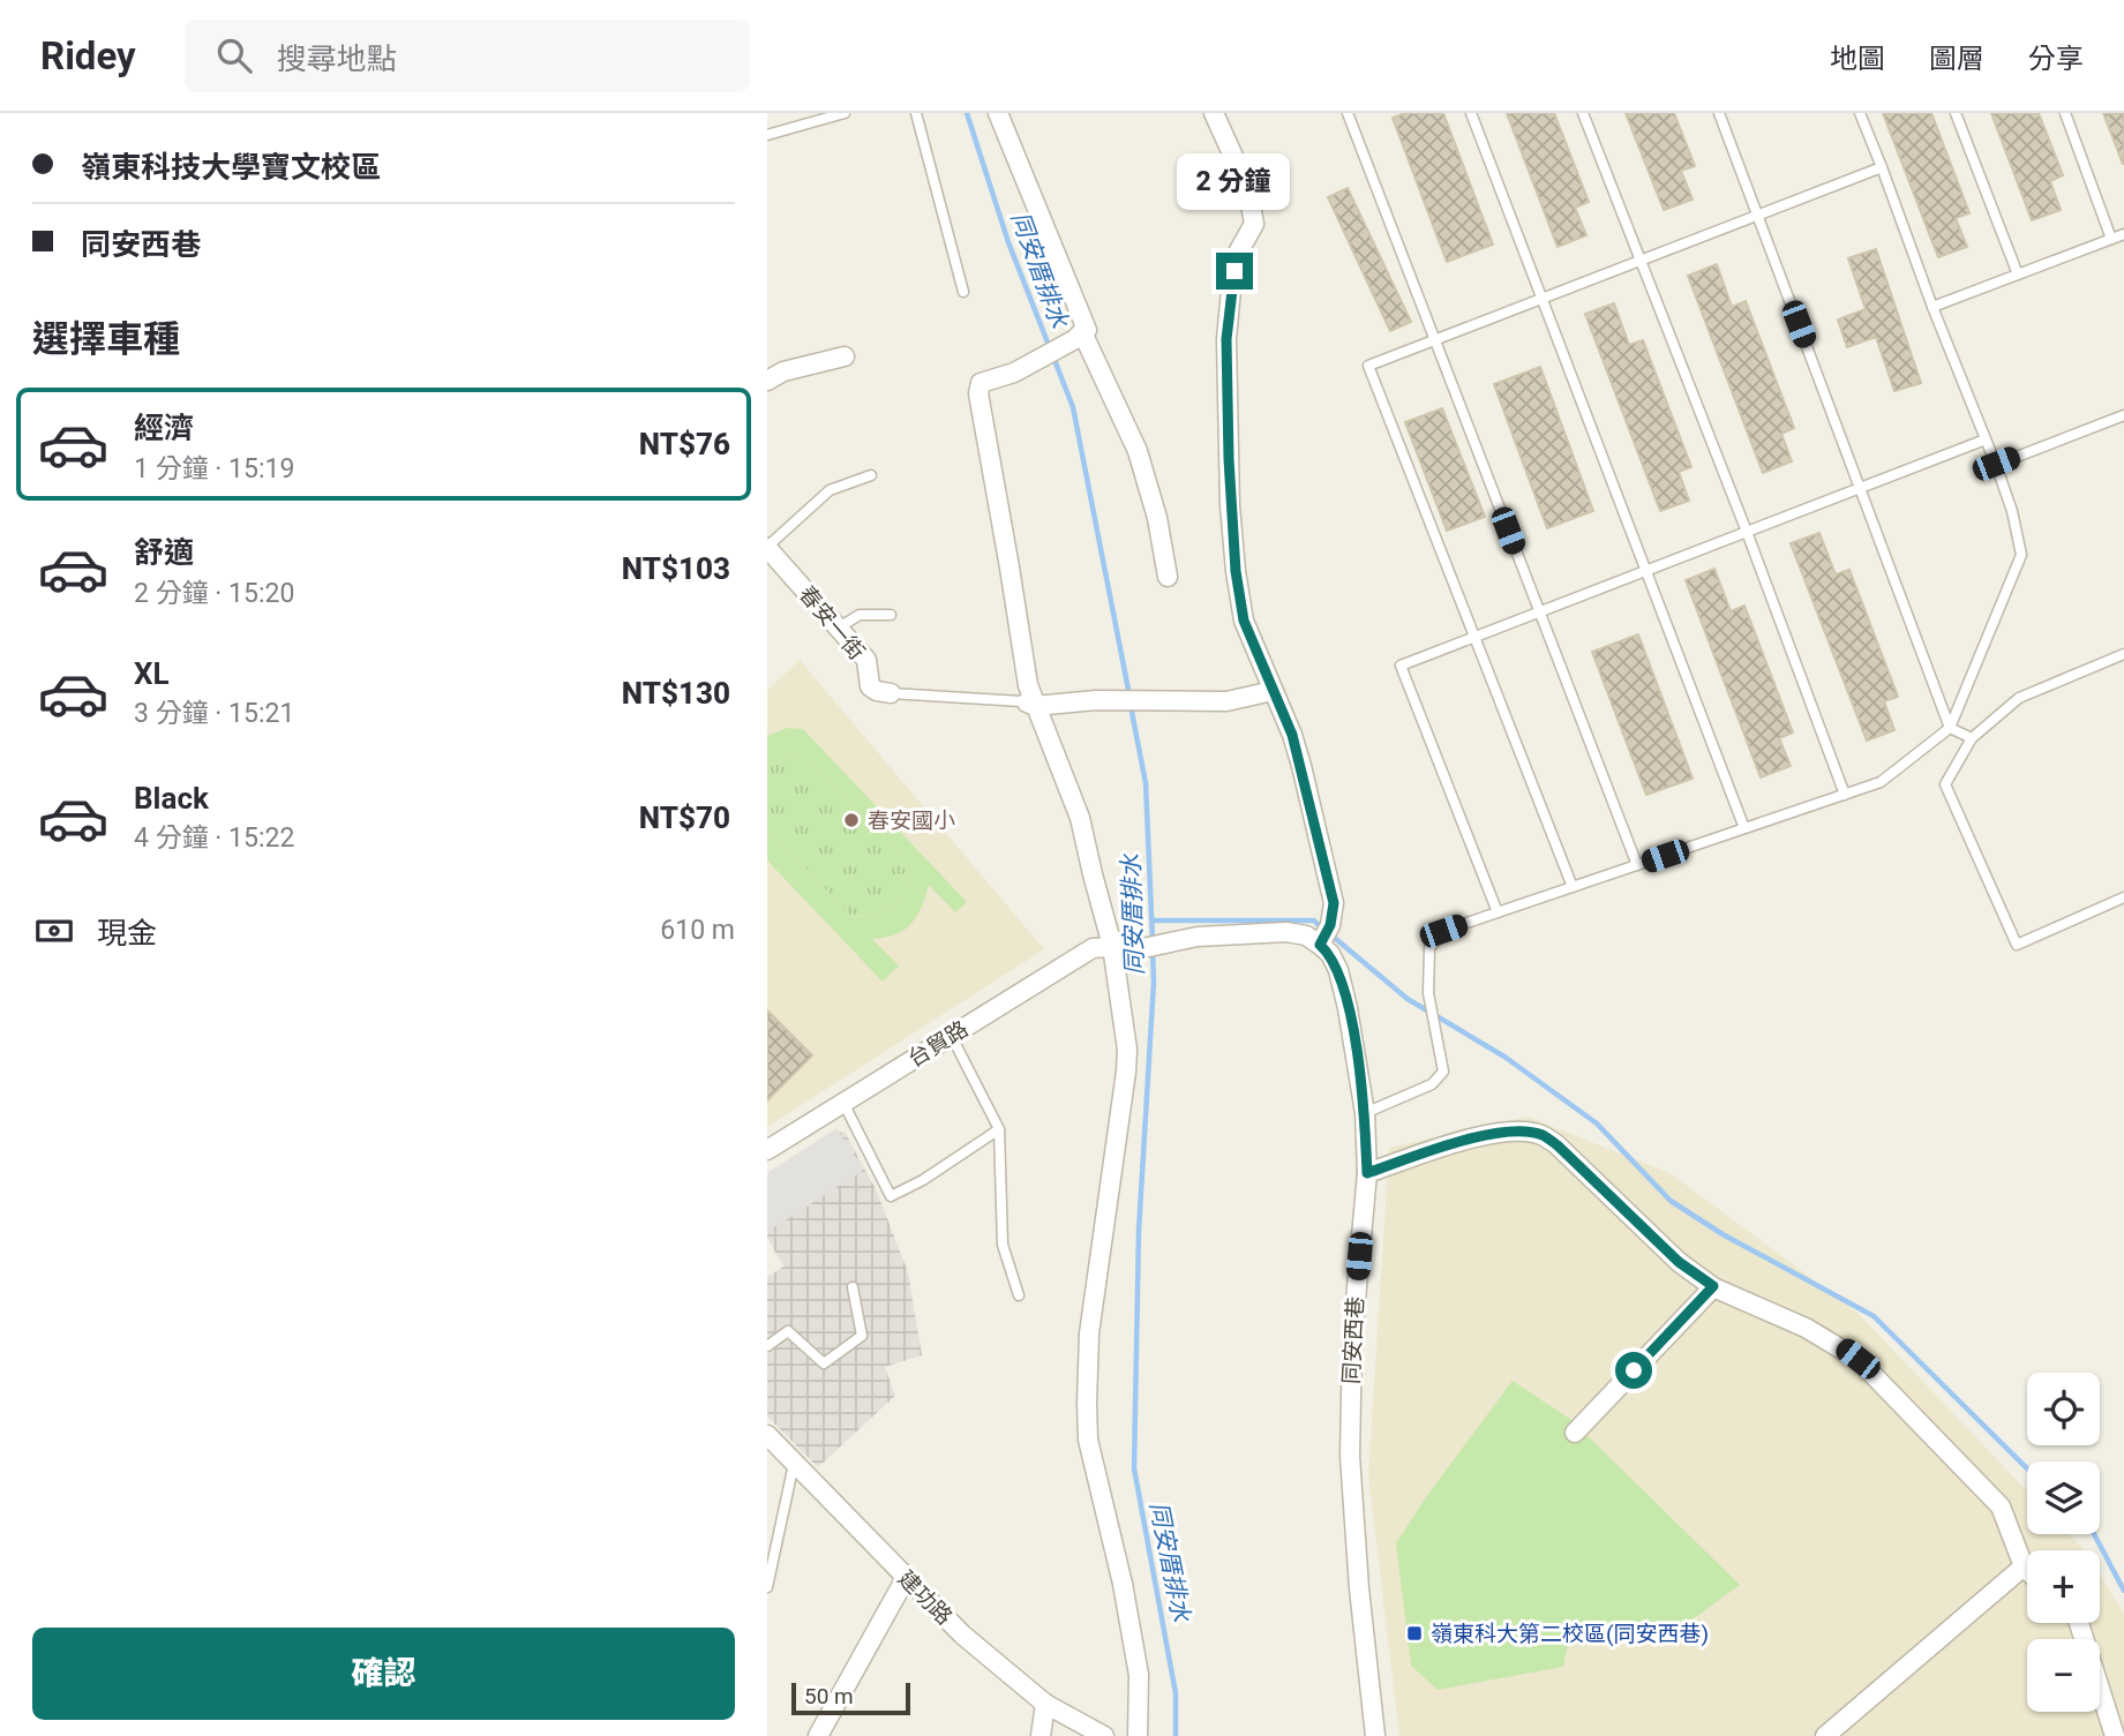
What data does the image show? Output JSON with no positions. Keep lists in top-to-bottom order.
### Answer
{
  "streets": {
    "street": [
      "春安一街",
      "台貿路",
      "同安西巷",
      "建功路"
    ]
  },
  "water": ["同安厝排水"],
  "places": {
    "other": ["春安國小"],
    "transit": ["嶺東科大第二校區(同安西巷)"]
  },
  "scale_bar": "50 m",
  "page": {
    "header": "Ridey",
    "search": "搜尋地點",
    "nav": ["地圖", "圖層", "分享"],
    "banner": ["嶺東科技大學寶文校區", "同安西巷"],
    "bubble": "2 分鐘",
    "heading": "選擇車種",
    "list": [
      {
        "name": "經濟",
        "note": "1 分鐘 · 15:19",
        "value": "NT$76"
      },
      {
        "name": "舒適",
        "note": "2 分鐘 · 15:20",
        "value": "NT$103"
      },
      {
        "name": "XL",
        "note": "3 分鐘 · 15:21",
        "value": "NT$130"
      },
      {
        "name": "Black",
        "note": "4 分鐘 · 15:22",
        "value": "NT$70"
      }
    ],
    "pay": ["現金", "610 m"],
    "map_buttons": ["+", "−"],
    "buttons": "確認",
    "scale": "50 m"
  }
}
